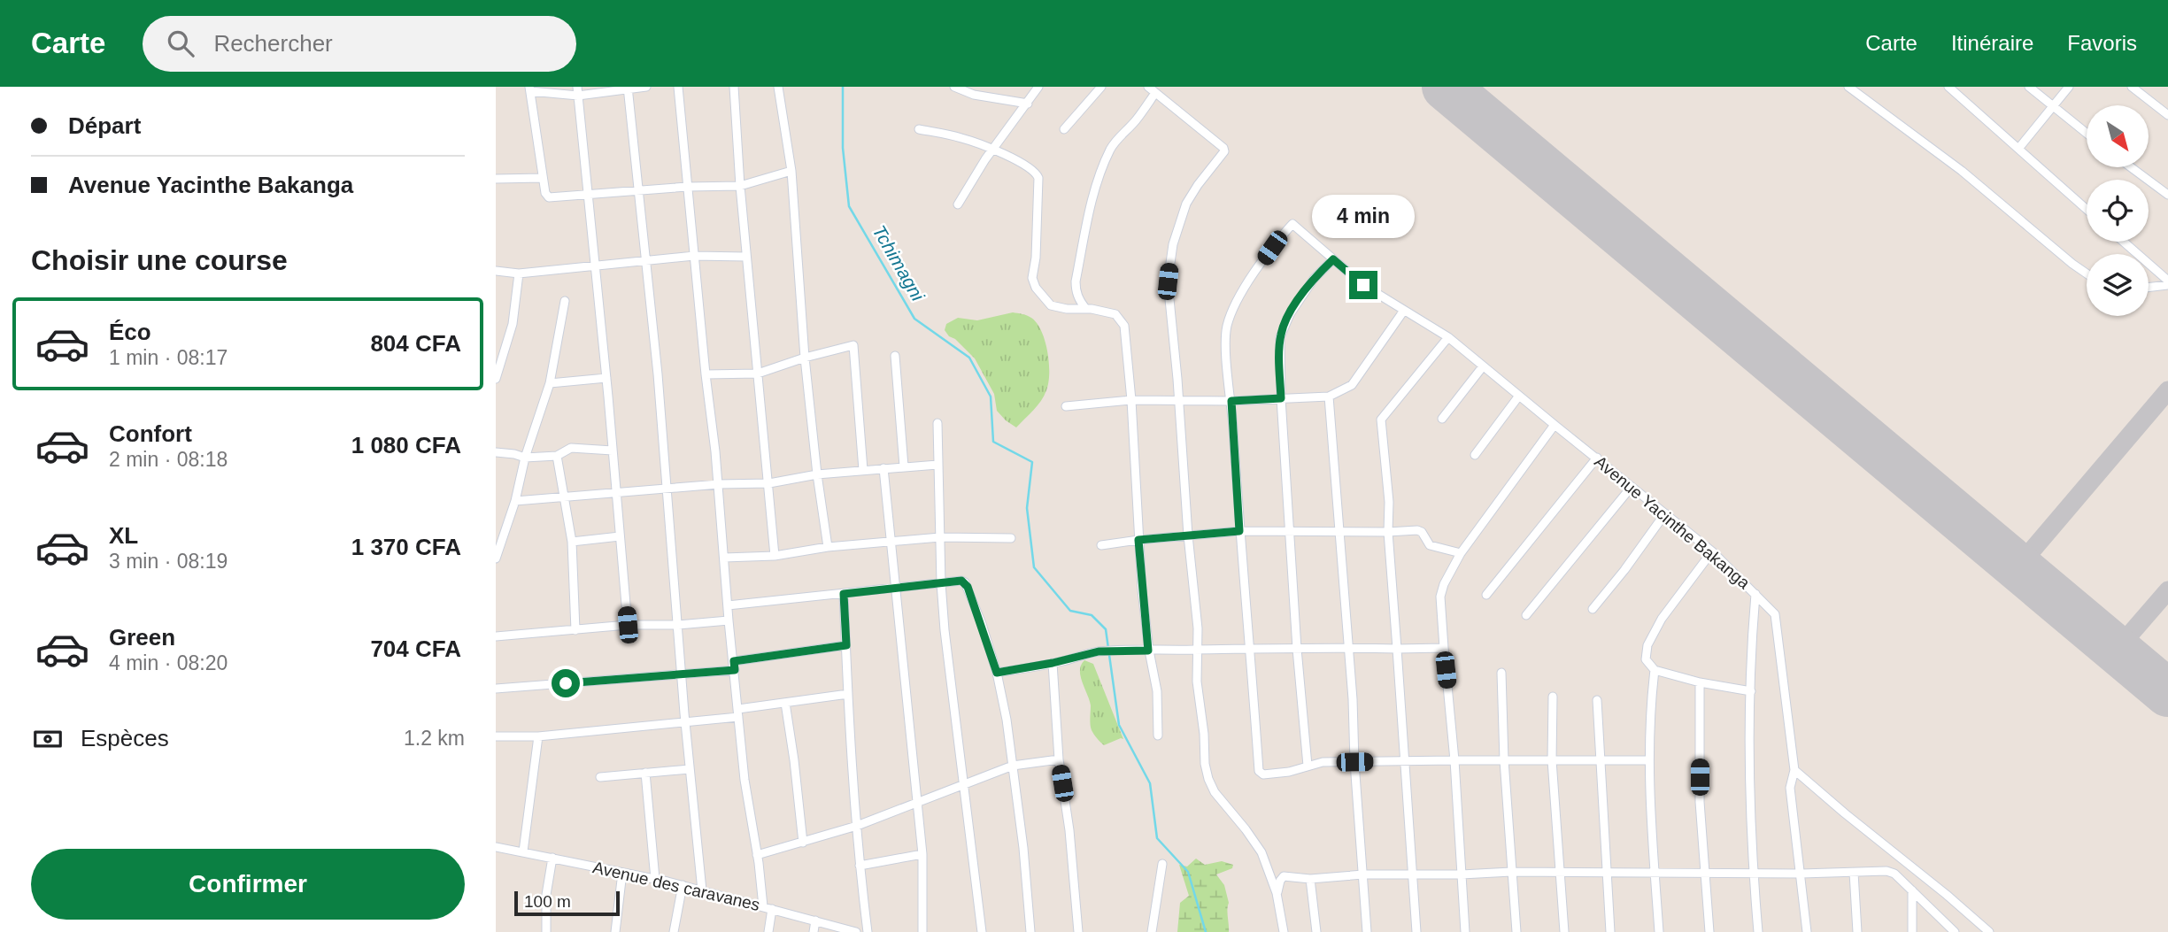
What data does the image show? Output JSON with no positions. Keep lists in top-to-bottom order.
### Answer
{
  "streets": {
    "street": ["Avenue Yacinthe Bakanga", "Avenue des caravanes"]
  },
  "water": ["Tchimagni"],
  "scale_bar": "100 m",
  "north": "bottom right",
  "page": {
    "header": "Carte",
    "search": "Rechercher",
    "nav": ["Carte", "Itinéraire", "Favoris"],
    "banner": ["Départ", "Avenue Yacinthe Bakanga"],
    "bubble": "4 min",
    "heading": "Choisir une course",
    "list": [
      {
        "name": "Éco",
        "note": "1 min · 08:17",
        "value": "804 CFA"
      },
      {
        "name": "Confort",
        "note": "2 min · 08:18",
        "value": "1 080 CFA"
      },
      {
        "name": "XL",
        "note": "3 min · 08:19",
        "value": "1 370 CFA"
      },
      {
        "name": "Green",
        "note": "4 min · 08:20",
        "value": "704 CFA"
      }
    ],
    "pay": ["Espèces", "1.2 km"],
    "buttons": "Confirmer",
    "scale": "100 m"
  }
}
